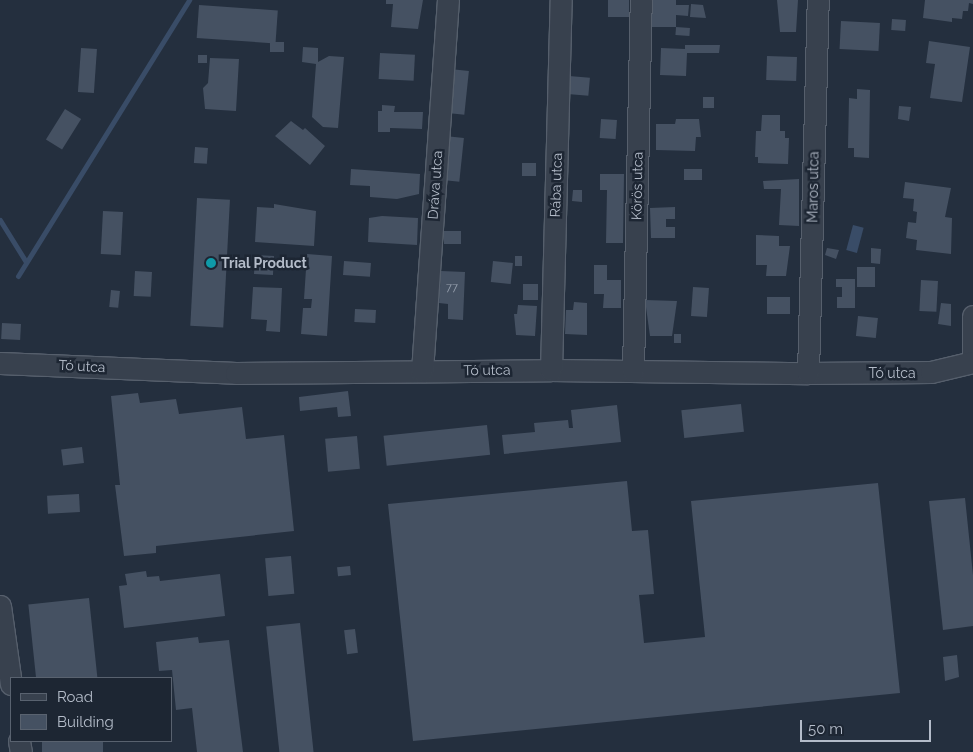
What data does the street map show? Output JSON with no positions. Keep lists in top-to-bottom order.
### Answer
{
  "streets": {
    "street": [
      "Dráva utca",
      "Rába utca",
      "Körös utca",
      "Maros utca",
      "Tó utca"
    ]
  },
  "crossings": [
    ["Dráva utca", "Tó utca"],
    ["Rába utca", "Tó utca"],
    ["Körös utca", "Tó utca"],
    ["Maros utca", "Tó utca"]
  ],
  "places": ["Trial Product"],
  "house_numbers": ["77"],
  "legend": ["Road", "Building"],
  "scale_bar": "50 m"
}
